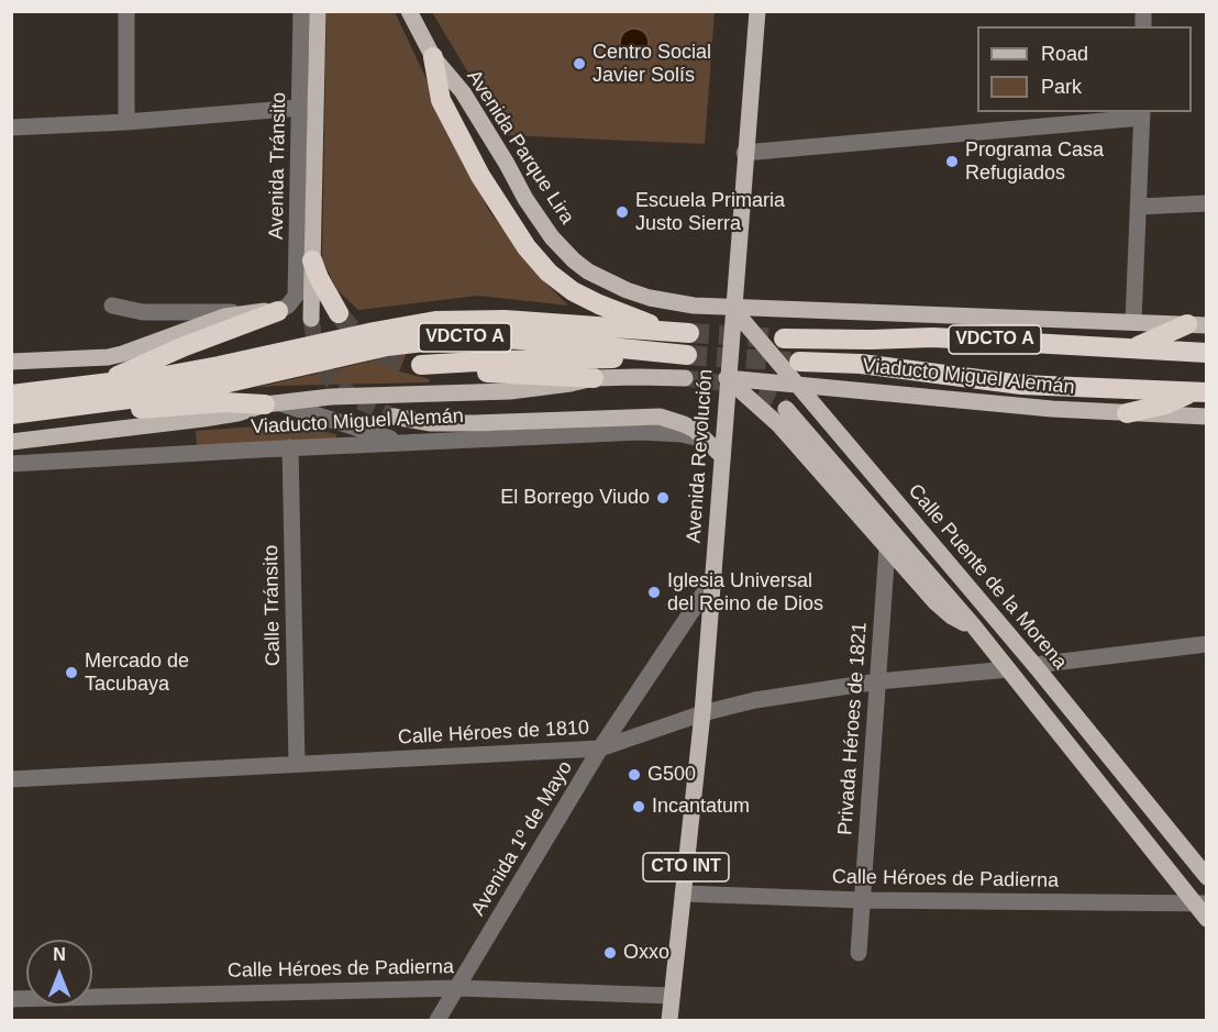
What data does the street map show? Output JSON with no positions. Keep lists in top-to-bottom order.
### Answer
{
  "streets": {
    "highway": ["VDCTO A", "Viaducto Miguel Alemán"],
    "main road": [
      "Avenida Parque Lira",
      "Avenida Revolución",
      "Calle Puente de la Morena",
      "CTO INT"
    ],
    "street": [
      "Avenida Tránsito",
      "Calle Tránsito",
      "Privada Héroes de 1821",
      "Calle Héroes de 1810",
      "Avenida 1º de Mayo",
      "Calle Héroes de Padierna"
    ]
  },
  "crossings": [
    ["Avenida Parque Lira", "Avenida Revolución"],
    ["Avenida Parque Lira", "Calle Puente de la Morena"],
    ["VDCTO A", "Viaducto Miguel Alemán"],
    ["Viaducto Miguel Alemán", "Avenida Revolución"],
    ["Viaducto Miguel Alemán", "Calle Puente de la Morena"],
    ["Viaducto Miguel Alemán", "Calle Tránsito"],
    ["Avenida Revolución", "Calle Puente de la Morena"],
    ["Avenida Revolución", "Calle Héroes de 1810"],
    ["Avenida Revolución", "Avenida 1º de Mayo"],
    ["Avenida Revolución", "Calle Héroes de Padierna"],
    ["Calle Tránsito", "Calle Héroes de 1810"],
    ["Privada Héroes de 1821", "Calle Héroes de 1810"],
    ["Privada Héroes de 1821", "Calle Héroes de Padierna"],
    ["Calle Héroes de 1810", "Avenida 1º de Mayo"],
    ["Avenida 1º de Mayo", "Calle Héroes de Padierna"]
  ],
  "places": [
    "Centro Social Javier Solís",
    "Programa Casa Refugiados",
    "Escuela Primaria Justo Sierra",
    "El Borrego Viudo",
    "Iglesia Universal del Reino de Dios",
    "Mercado de Tacubaya",
    "G500",
    "Incantatum",
    "Oxxo"
  ],
  "legend": ["Road", "Park"],
  "north": "top"
}
